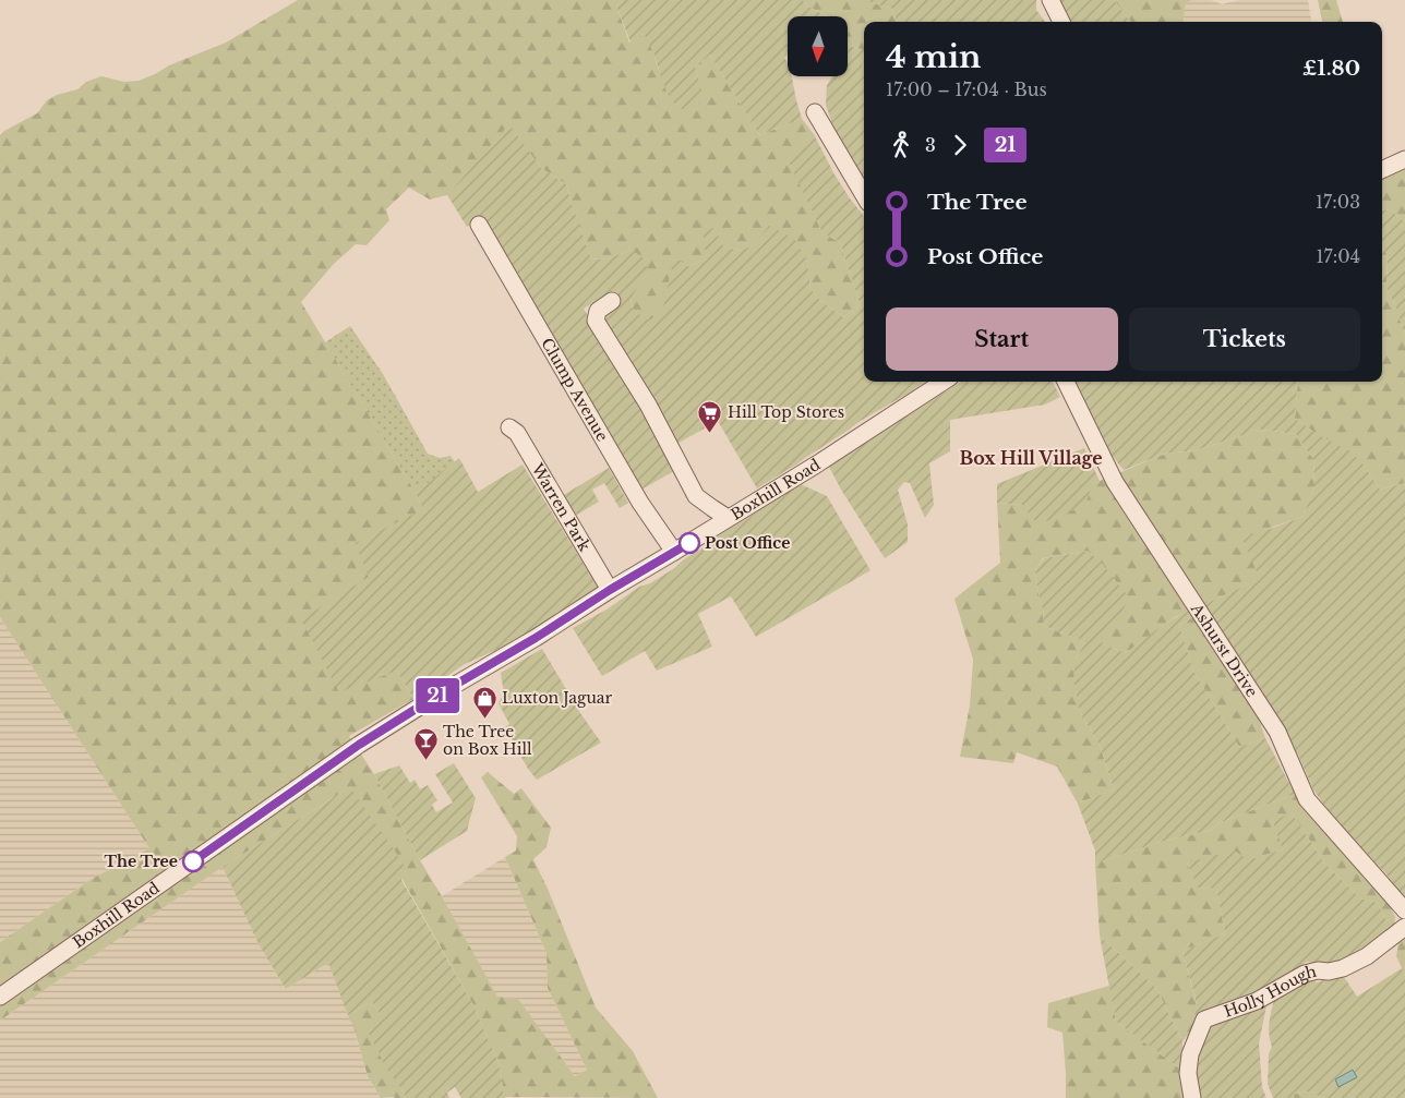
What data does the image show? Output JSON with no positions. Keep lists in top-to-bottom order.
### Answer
{
  "streets": {
    "street": [
      "Clump Avenue",
      "Boxhill Road",
      "Warren Park",
      "Ashurst Drive",
      "Holly Hough"
    ]
  },
  "crossings": [
    ["Clump Avenue", "Boxhill Road"],
    ["Boxhill Road", "Warren Park"]
  ],
  "districts": ["Box Hill Village"],
  "places": {
    "supermarket": ["Hill Top Stores"],
    "other": ["Post Office", "The Tree"],
    "shop": ["Luxton Jaguar"],
    "bar": ["The Tree on Box Hill"]
  },
  "lines": ["bus line 21"],
  "north": "bottom",
  "page": {
    "on_map": "21",
    "heading": ["4 min", "17:00 – 17:04 · Bus", "£1.80"],
    "legs": ["3", "21"],
    "list": [
      {
        "name": "The Tree",
        "value": "17:03"
      },
      {
        "name": "Post Office",
        "value": "17:04"
      }
    ],
    "buttons": ["Start", "Tickets"]
  }
}
